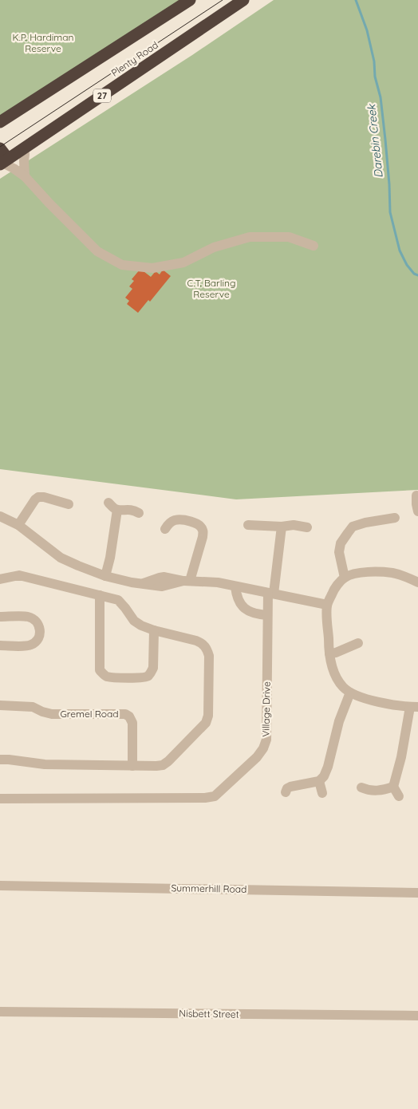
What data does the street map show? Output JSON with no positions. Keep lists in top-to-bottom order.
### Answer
{
  "streets": {
    "highway": ["Plenty Road", "27"],
    "street": [
      "Village Drive",
      "Gremel Road",
      "Summerhill Road",
      "Nisbett Street"
    ]
  },
  "water": ["Darebin Creek"],
  "parks": ["K.P. Hardiman Reserve", "C.T. Barling Reserve"]
}
